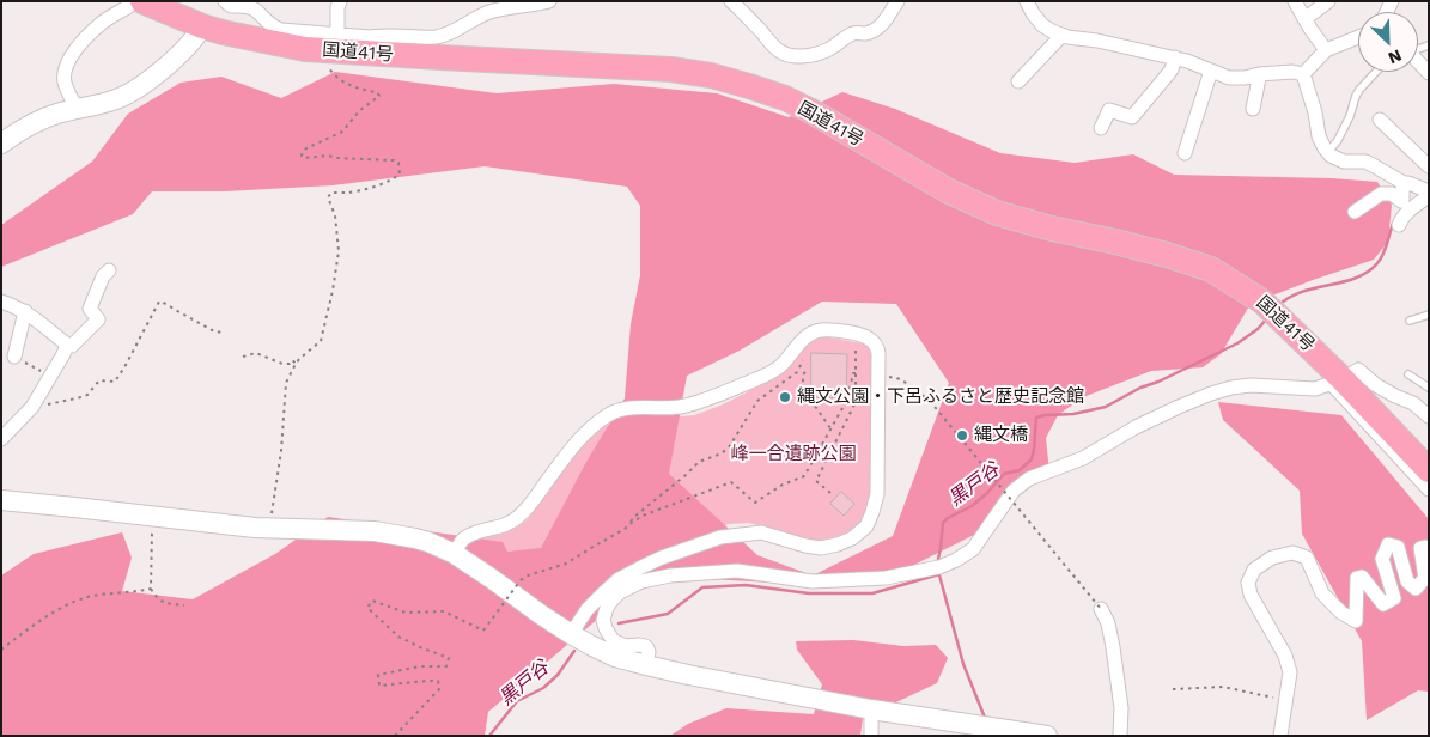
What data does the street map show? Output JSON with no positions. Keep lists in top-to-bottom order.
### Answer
{
  "streets": {
    "highway": ["国道41号"]
  },
  "water": ["黒戸谷"],
  "parks": ["峰一合遺跡公園"],
  "places": ["縄文公園・下呂ふるさと歴史記念館", "縄文橋"],
  "north": "bottom right"
}
